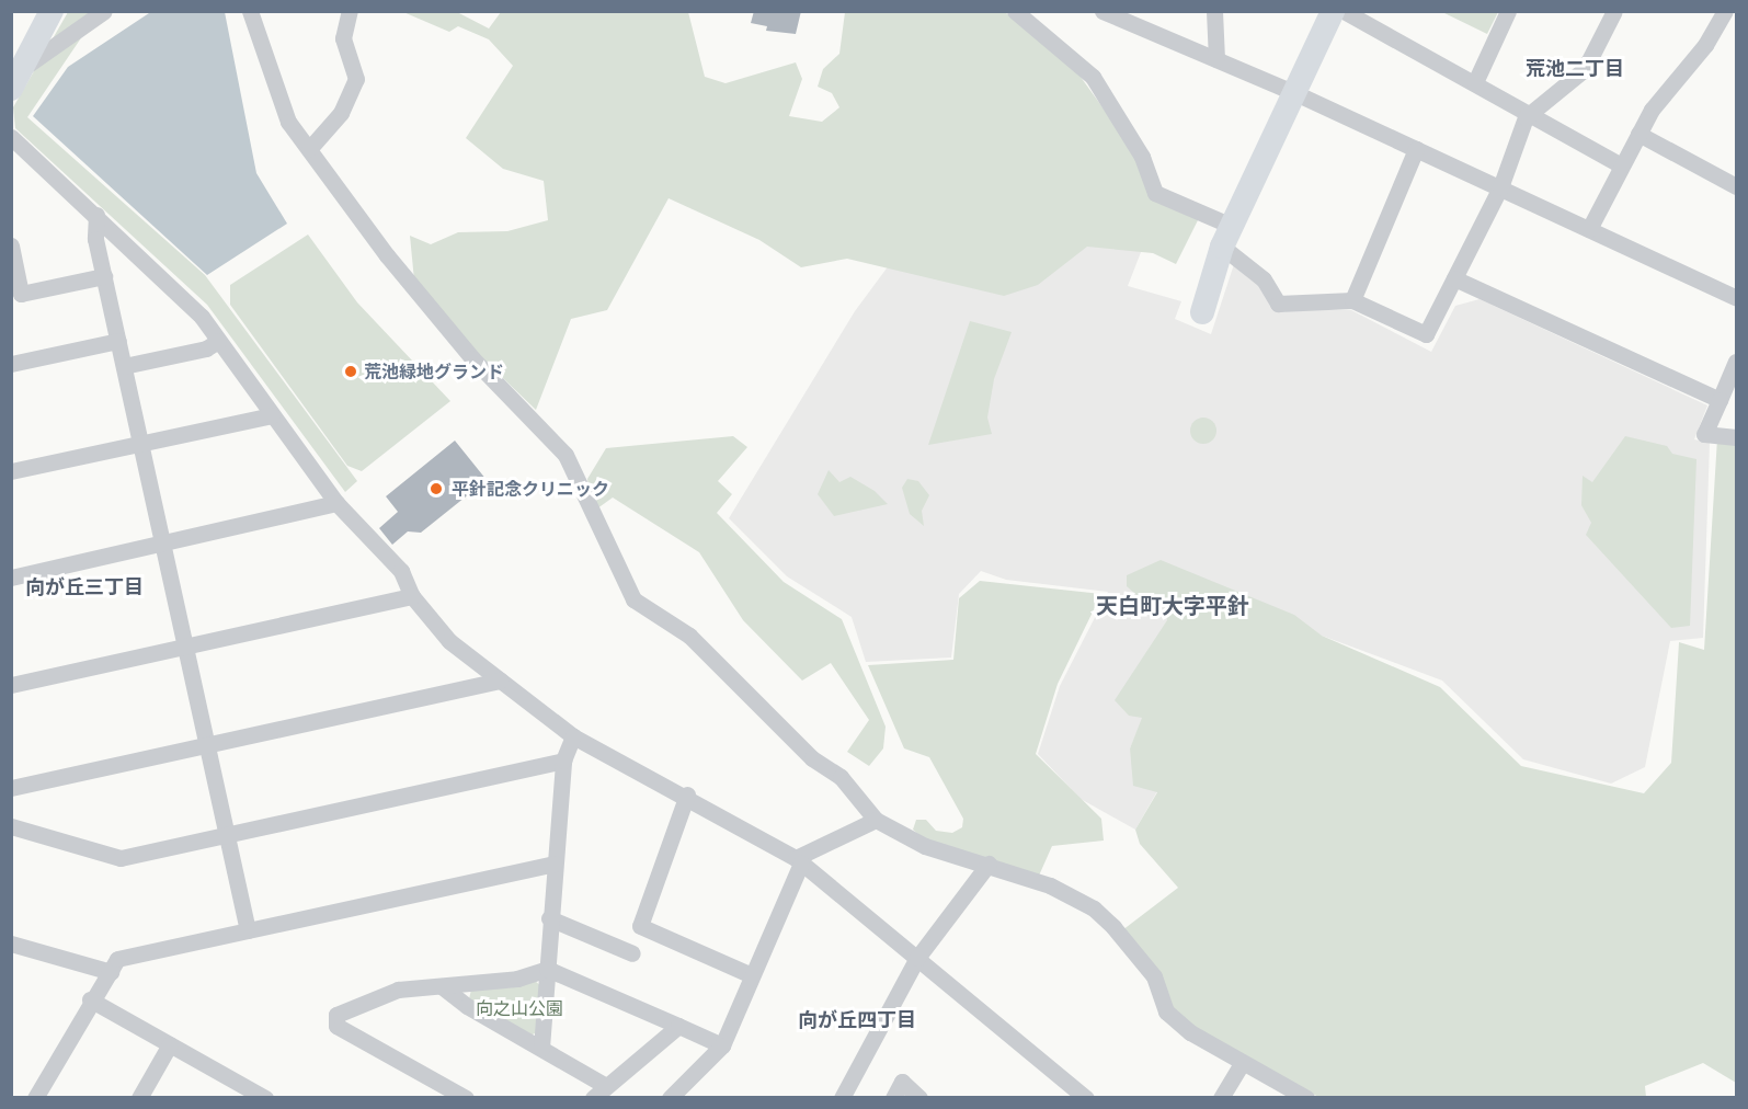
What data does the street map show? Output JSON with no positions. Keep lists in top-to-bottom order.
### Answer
{
  "districts": [
    "荒池二丁目",
    "向が丘三丁目",
    "天白町大字平針",
    "向が丘四丁目"
  ],
  "parks": ["向之山公園"],
  "places": ["荒池緑地グランド", "平針記念クリニック"]
}
